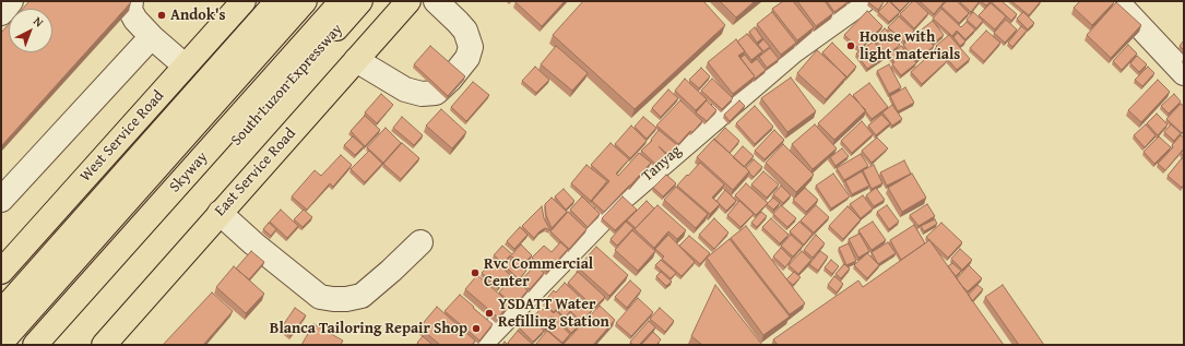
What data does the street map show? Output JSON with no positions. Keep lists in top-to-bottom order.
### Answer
{
  "streets": {
    "main road": [
      "South Luzon Expressway",
      "West Service Road",
      "Skyway",
      "East Service Road"
    ],
    "street": ["Tanyag"]
  },
  "places": [
    "Andok's",
    "House with light materials",
    "Rvc Commercial Center",
    "YSDATT Water Refilling Station",
    "Blanca Tailoring Repair Shop"
  ],
  "north": "top right"
}
